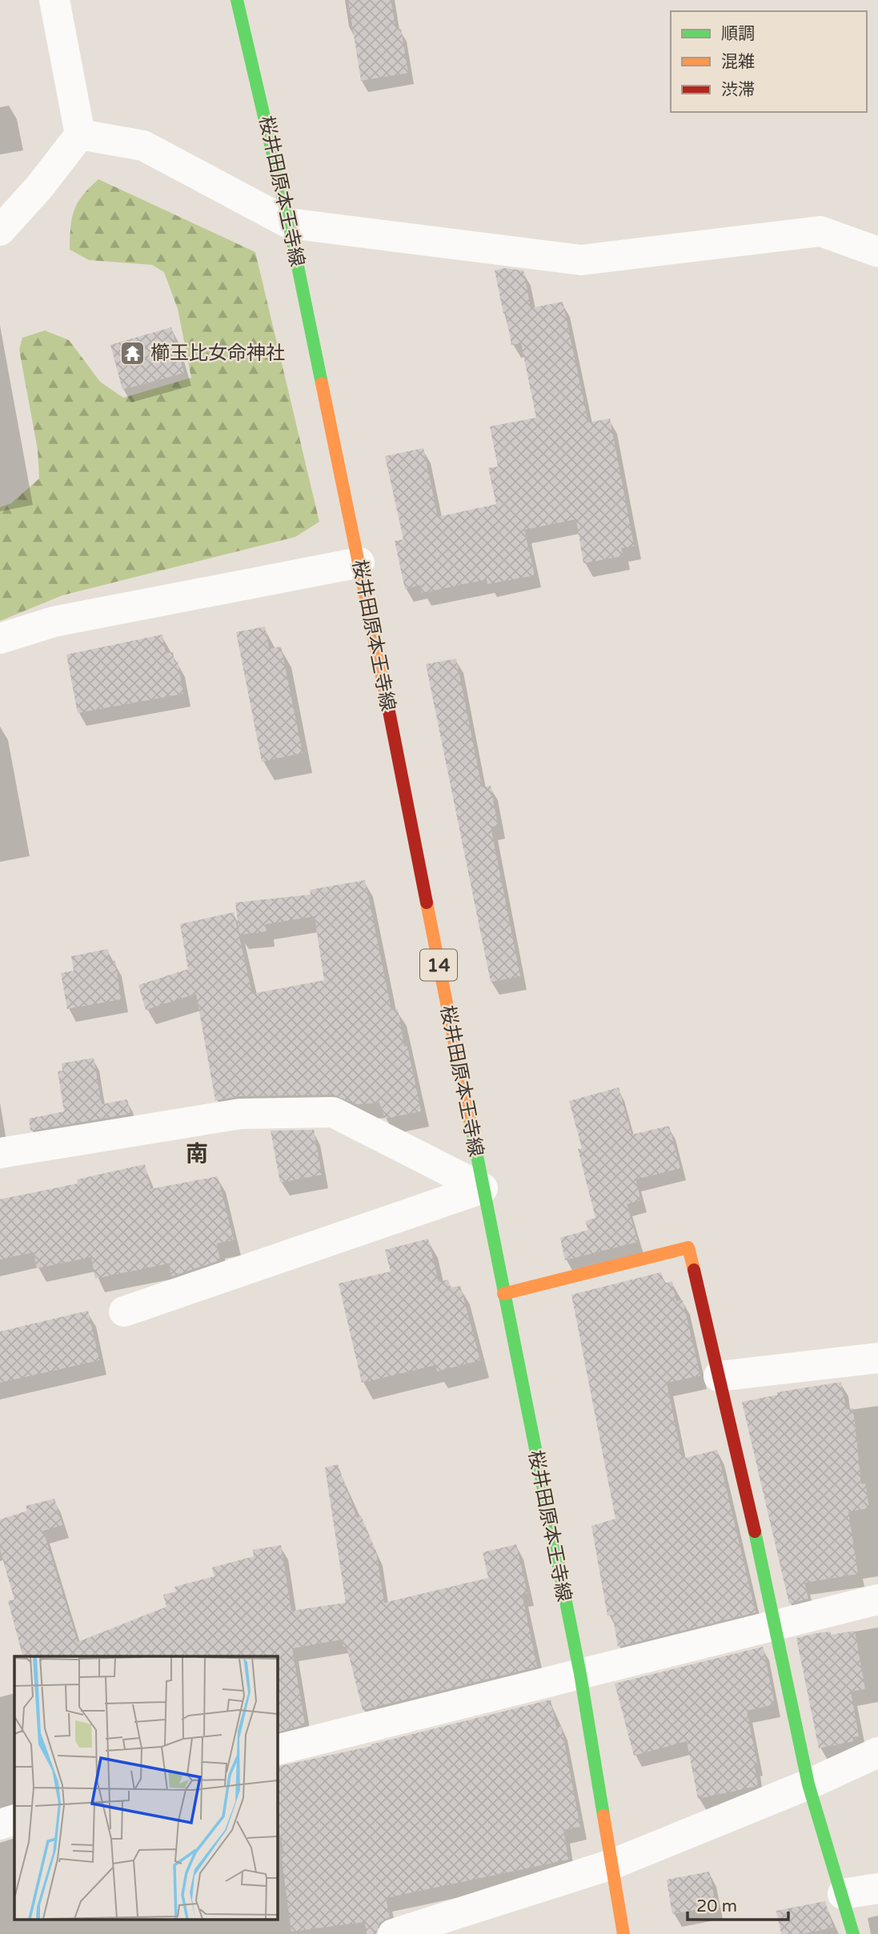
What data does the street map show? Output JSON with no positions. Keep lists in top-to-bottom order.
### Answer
{
  "streets": {
    "main road": ["桜井田原本王寺線", "14"]
  },
  "districts": ["南"],
  "places": {
    "temple": ["櫛玉比女命神社"]
  },
  "legend": ["順調", "混雑", "渋滞"],
  "scale_bar": "20 m"
}
